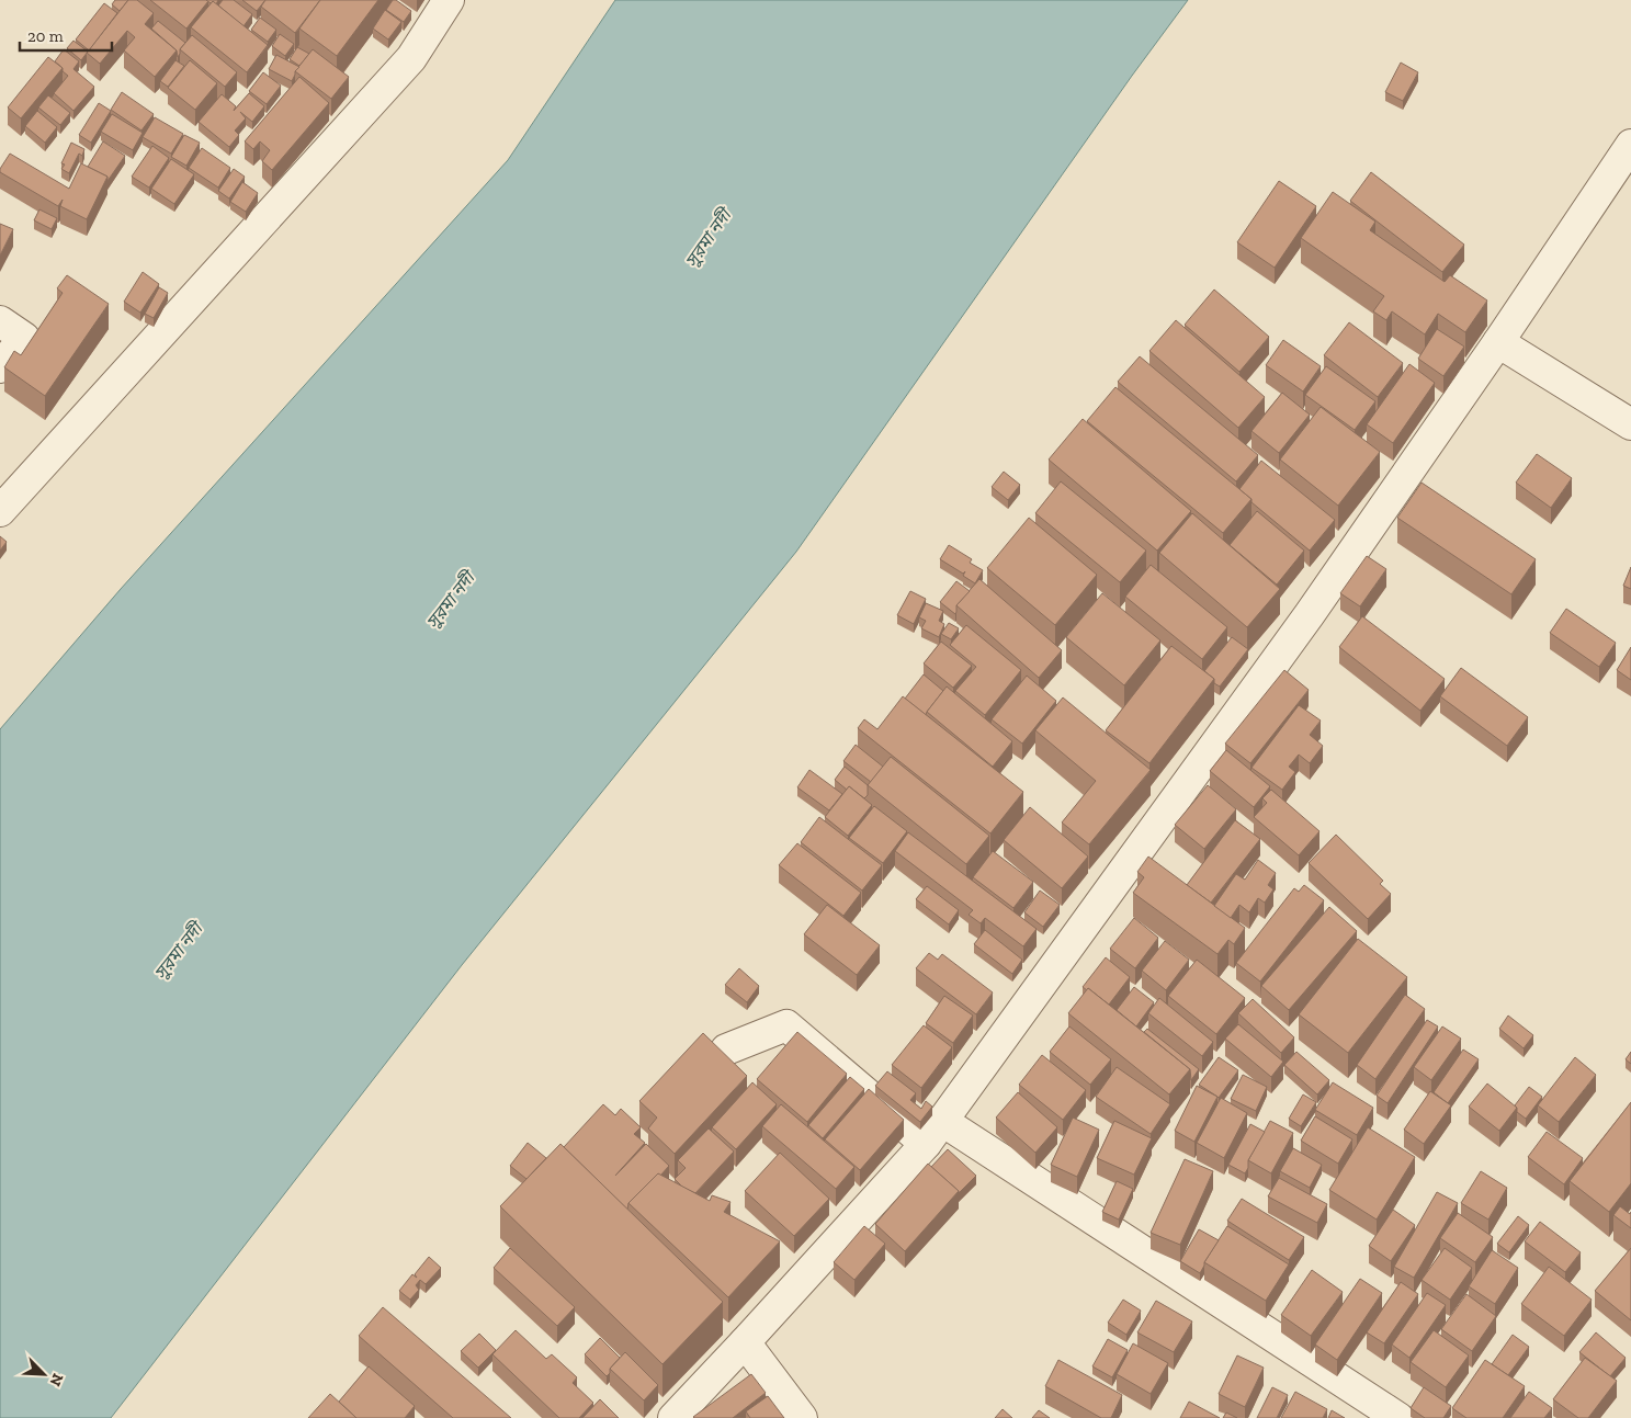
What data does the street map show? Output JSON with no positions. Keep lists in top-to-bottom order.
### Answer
{
  "water": ["সুরমা নদী"],
  "scale_bar": "20 m",
  "north": "bottom right"
}
